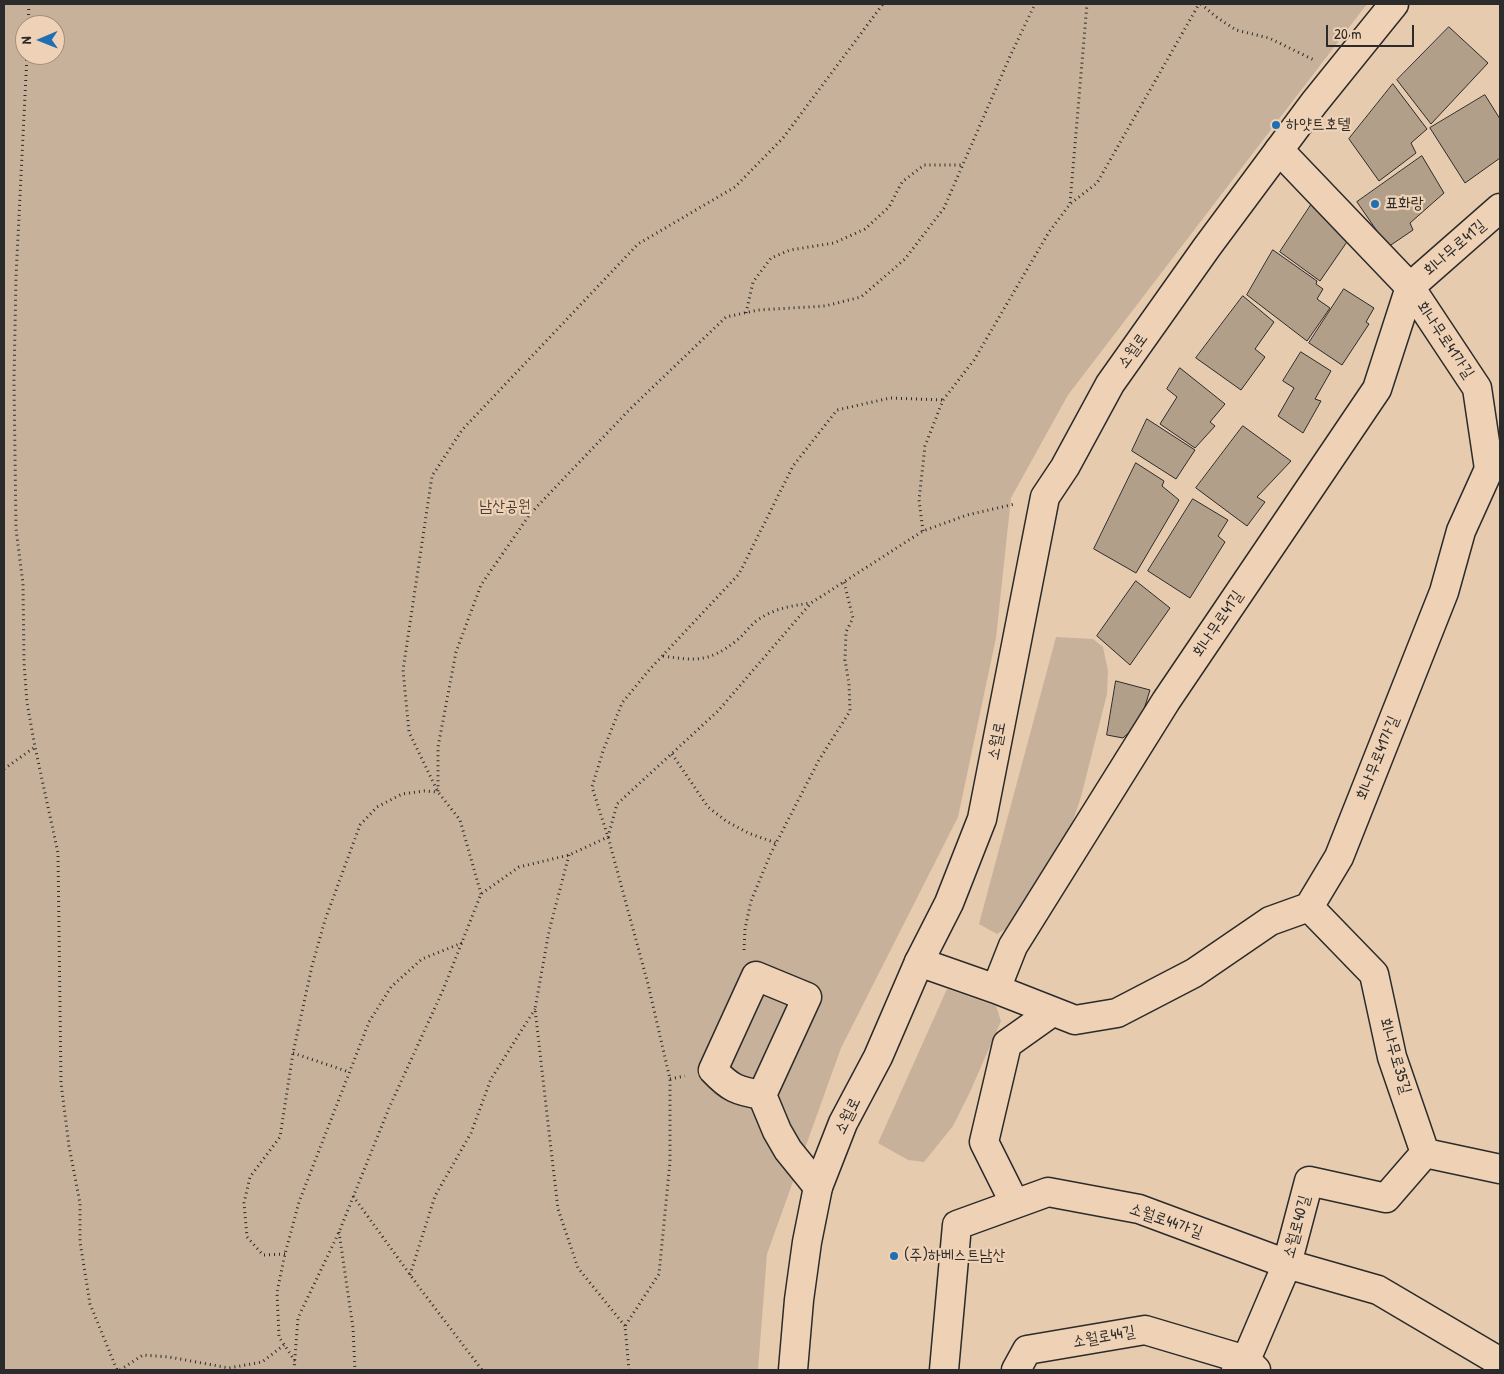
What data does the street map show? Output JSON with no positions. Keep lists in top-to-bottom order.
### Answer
{
  "streets": {
    "street": [
      "회나무로41길",
      "회나무로41가길",
      "소월로",
      "회나무로35길",
      "소월로44가길",
      "소월로40길",
      "소월로44길"
    ]
  },
  "crossings": [
    ["회나무로41길", "회나무로41가길"],
    ["회나무로41가길", "회나무로35길"],
    ["회나무로35길", "소월로40길"],
    ["소월로44가길", "소월로40길"],
    ["소월로40길", "소월로44길"]
  ],
  "parks": ["남산공원"],
  "places": ["하얏트호텔", "표화랑", "(주)하베스트남산"],
  "scale_bar": "20 m",
  "north": "left"
}
